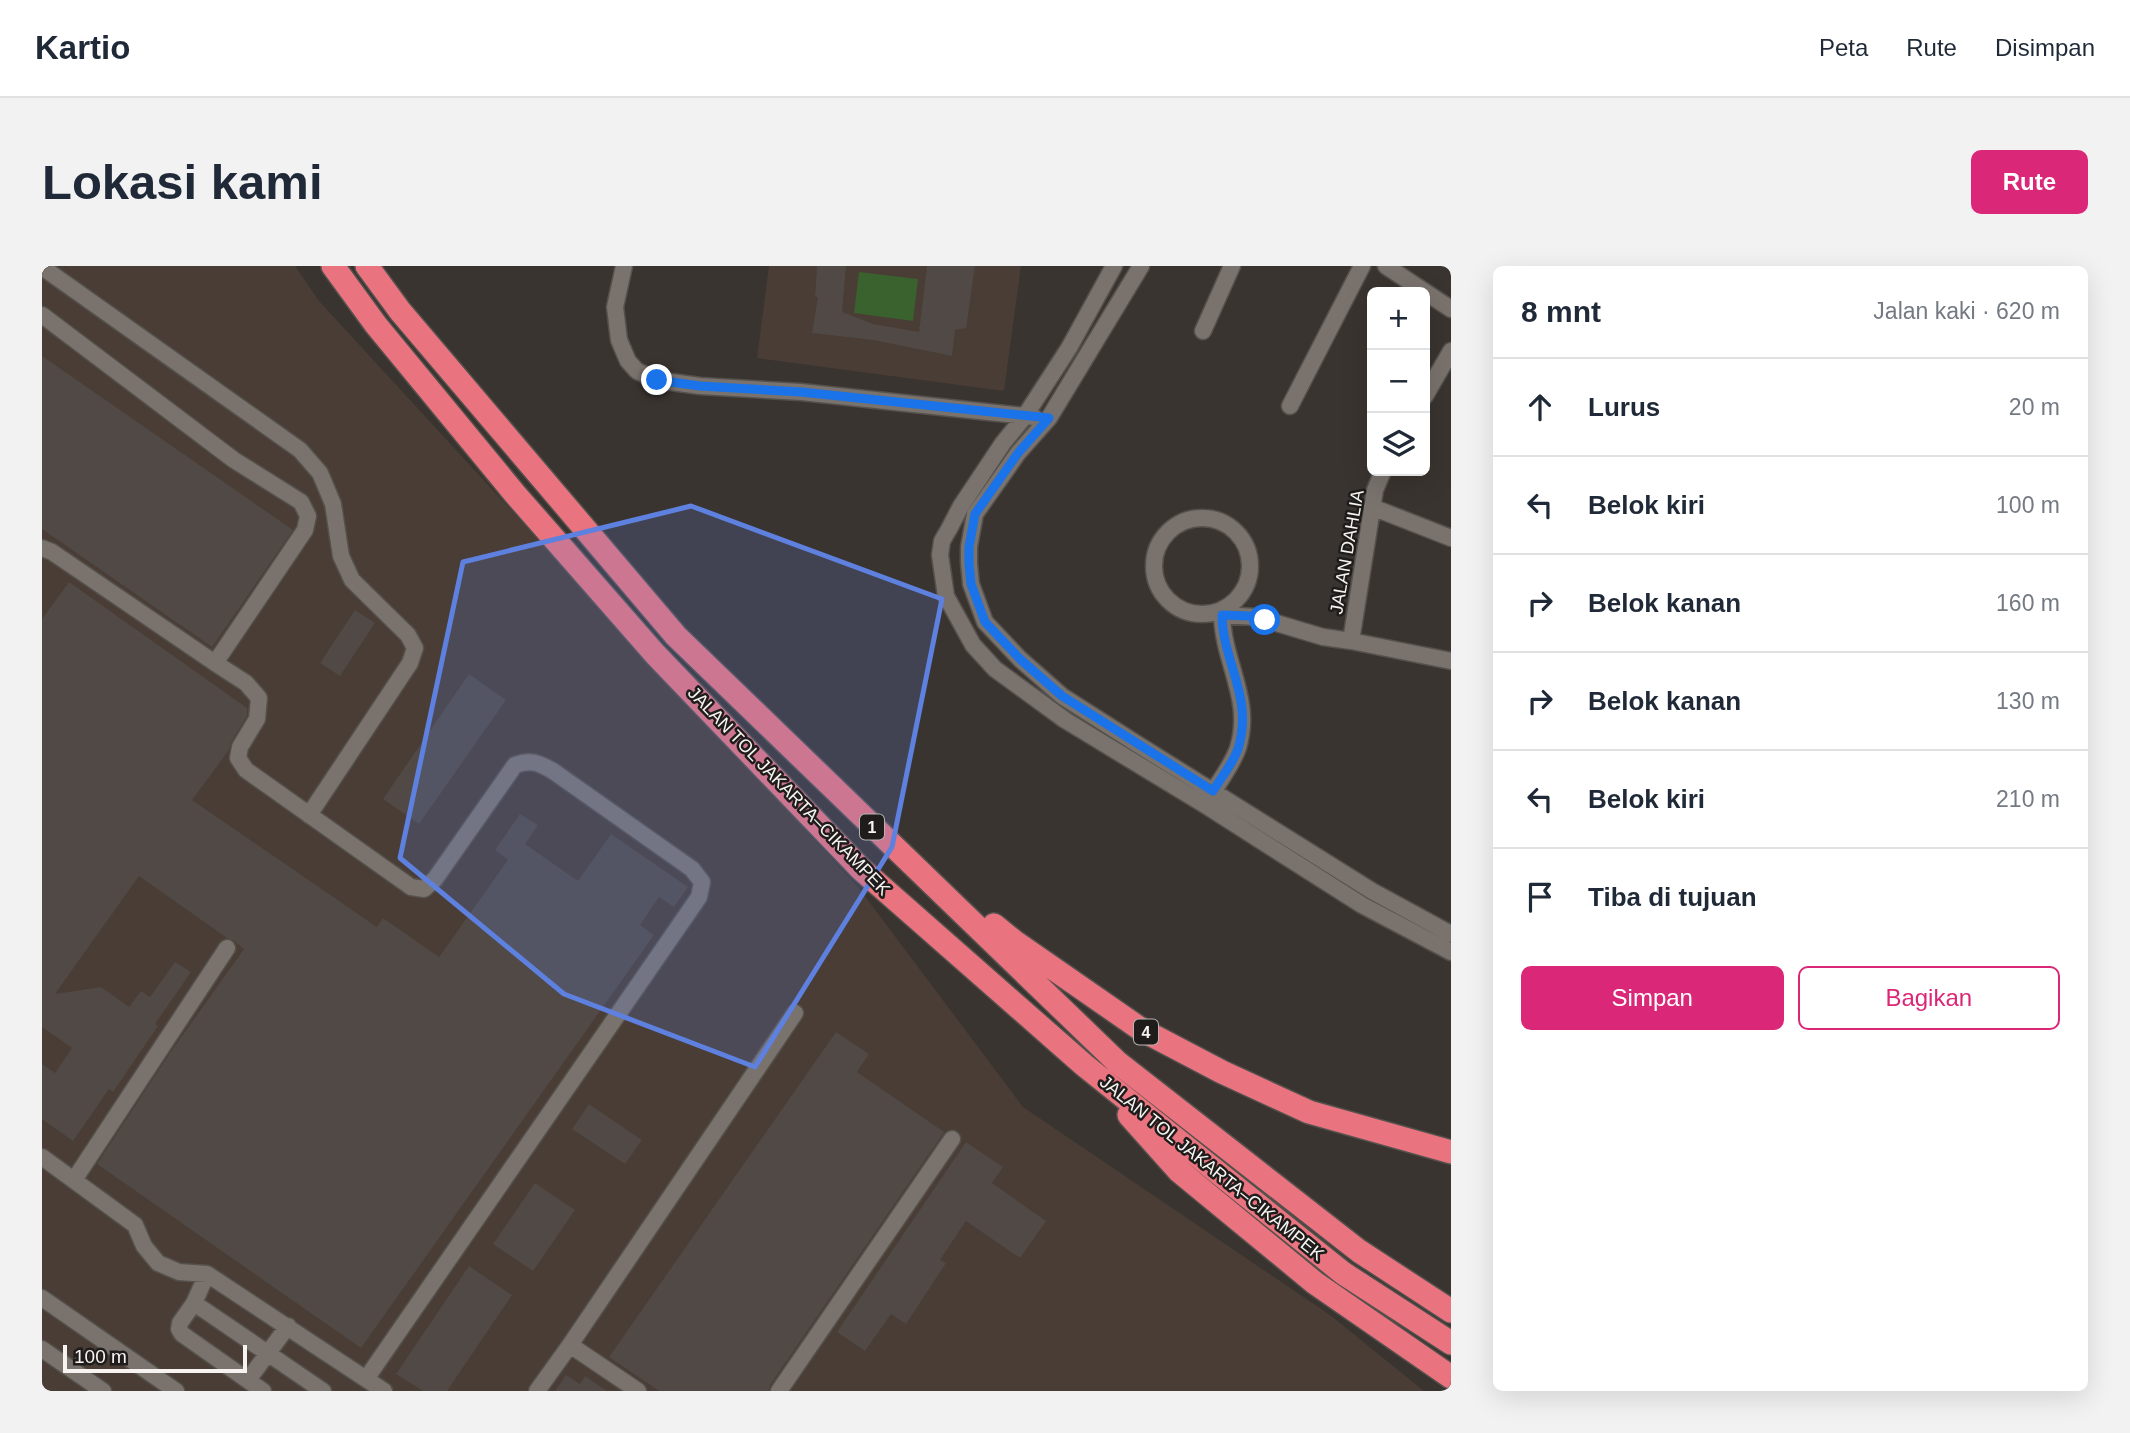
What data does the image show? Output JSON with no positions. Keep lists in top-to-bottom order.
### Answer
{
  "streets": {
    "highway": ["JALAN TOL JAKARTA–CIKAMPEK", "1", "4"],
    "street": ["JALAN DAHLIA"]
  },
  "crossings": [
    ["JALAN TOL JAKARTA–CIKAMPEK", "4"]
  ],
  "scale_bar": "100 m",
  "page": {
    "header": "Kartio",
    "nav": ["Peta", "Rute", "Disimpan"],
    "buttons": [
      "Rute",
      ["Simpan", "Bagikan"]
    ],
    "title": "Lokasi kami",
    "heading": ["8 mnt", "Jalan kaki · 620 m"],
    "map_buttons": ["+", "−"],
    "list": [
      ["Lurus", "20 m"],
      ["Belok kiri", "100 m"],
      ["Belok kanan", "160 m"],
      ["Belok kanan", "130 m"],
      ["Belok kiri", "210 m"],
      "Tiba di tujuan"
    ],
    "scale": "100 m"
  }
}
